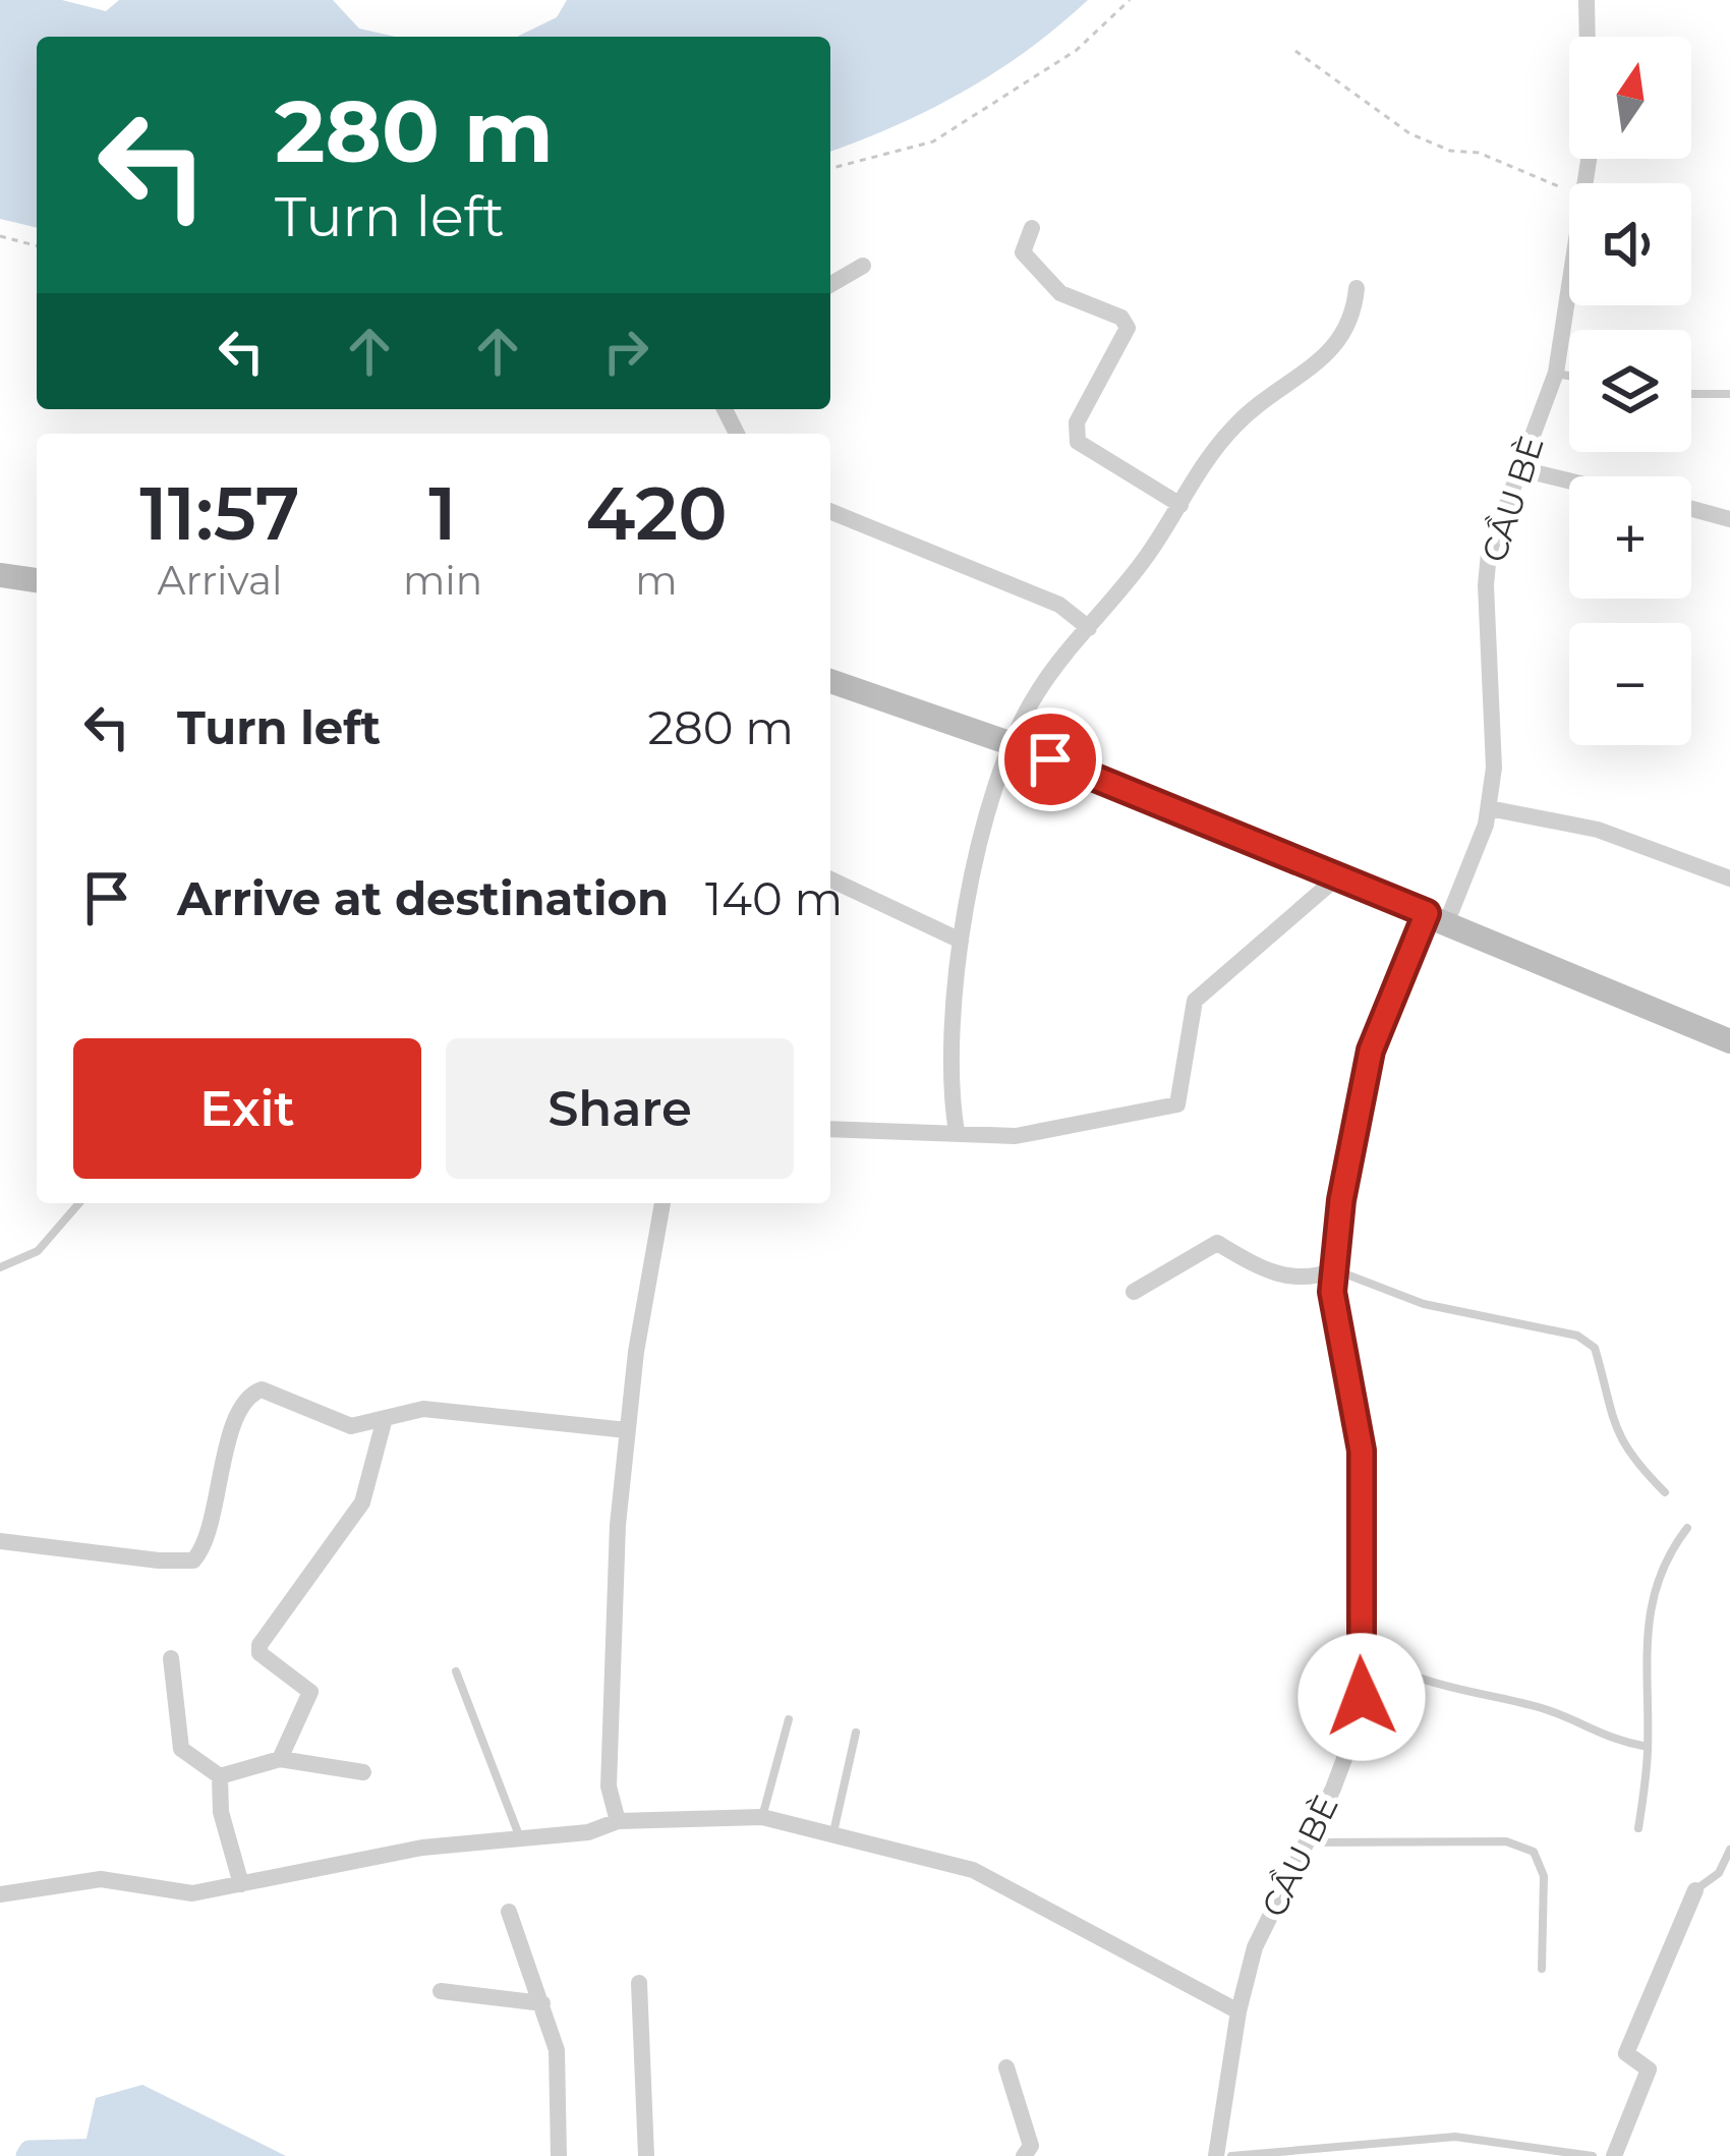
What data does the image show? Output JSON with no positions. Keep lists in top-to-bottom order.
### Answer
{
  "streets": {
    "street": ["CẦU BÈ"]
  },
  "north": "top",
  "page": {
    "map_buttons": ["+", "−"],
    "turn": ["280 m", "Turn left"],
    "eta": [
      "11:57",
      "Arrival",
      "1",
      "min",
      "420",
      "m"
    ],
    "list": [
      {
        "name": "Turn left",
        "value": "280 m"
      },
      {
        "name": "Arrive at destination",
        "value": "140 m"
      }
    ],
    "buttons": ["Exit", "Share"]
  }
}
